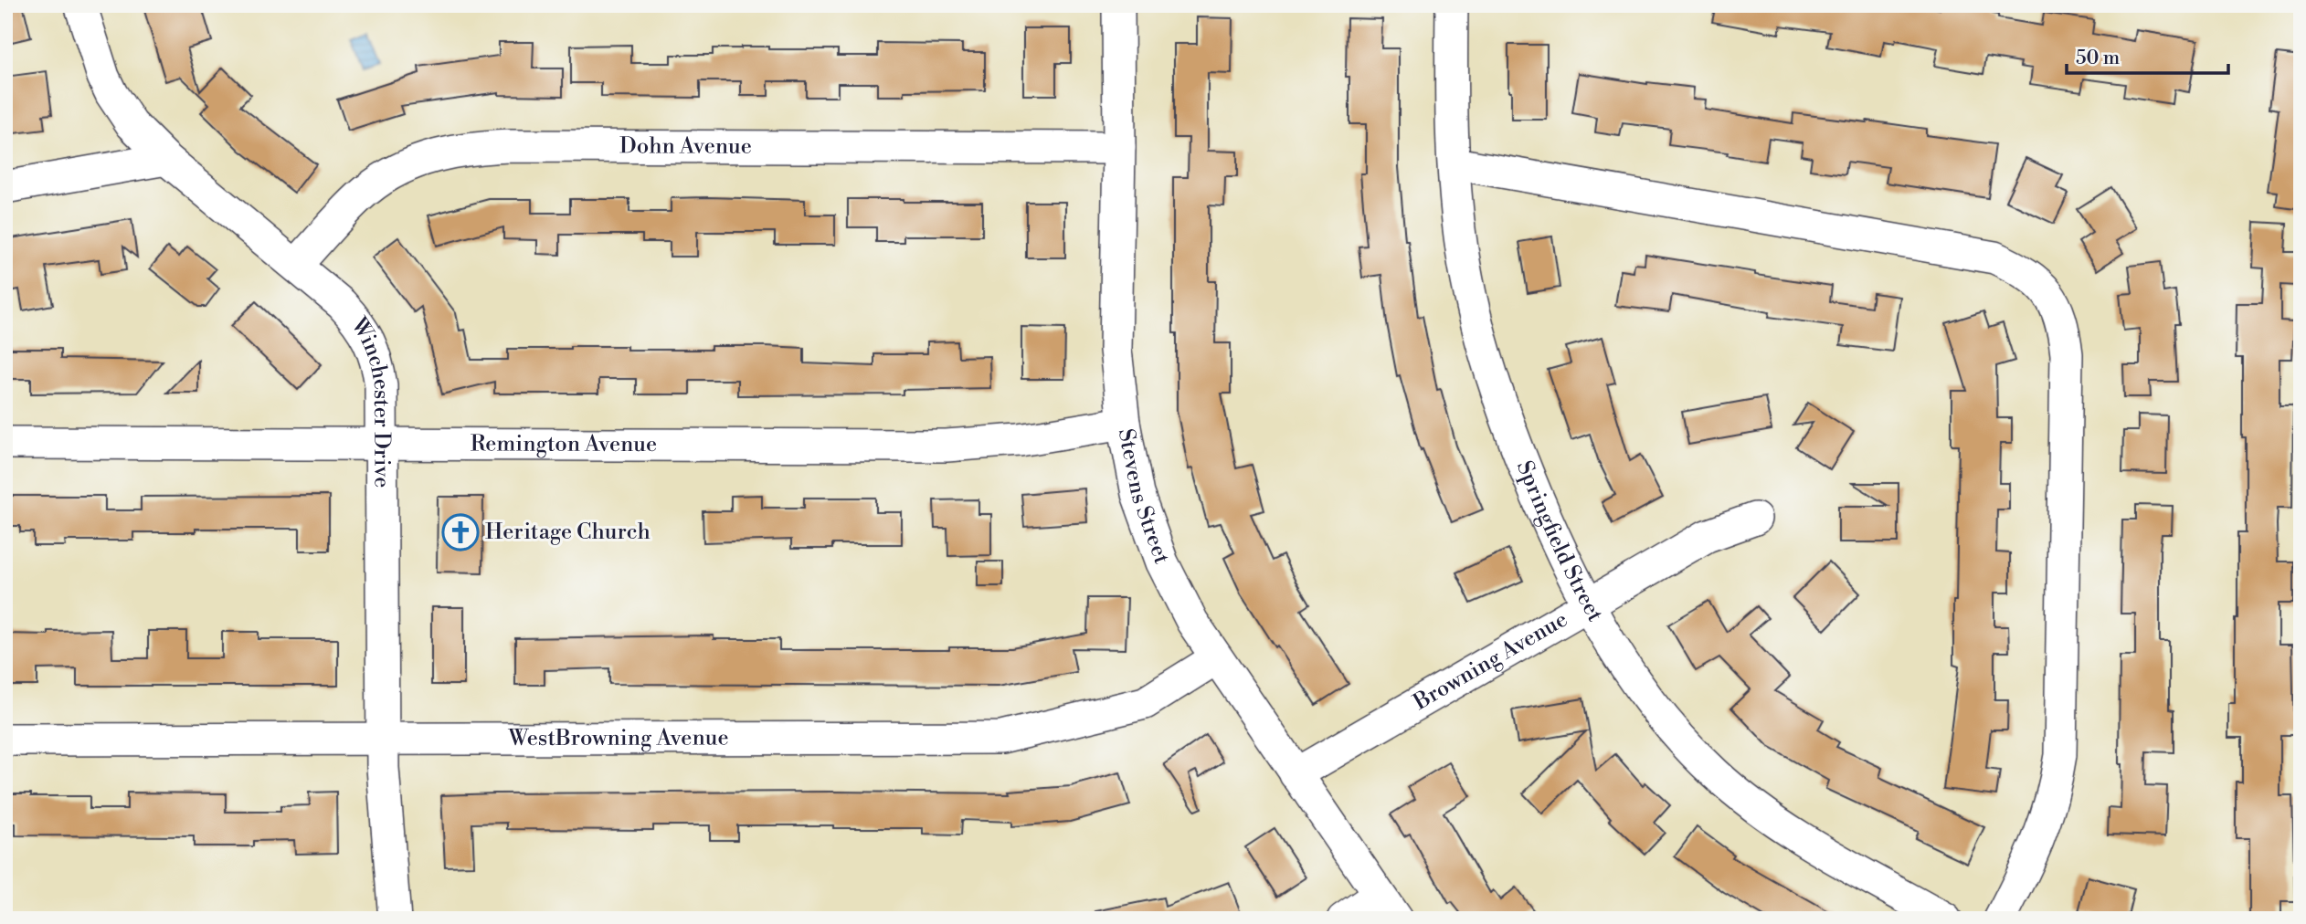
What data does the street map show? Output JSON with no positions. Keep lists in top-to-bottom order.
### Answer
{
  "streets": {
    "street": [
      "Dohn Avenue",
      "Winchester Drive",
      "Remington Avenue",
      "Stevens Street",
      "Springfield Street",
      "Browning Avenue",
      "WestBrowning Avenue"
    ]
  },
  "crossings": [
    ["Dohn Avenue", "Winchester Drive"],
    ["Dohn Avenue", "Stevens Street"],
    ["Winchester Drive", "Remington Avenue"],
    ["Winchester Drive", "WestBrowning Avenue"],
    ["Remington Avenue", "Stevens Street"],
    ["Stevens Street", "Browning Avenue"],
    ["Stevens Street", "WestBrowning Avenue"],
    ["Springfield Street", "Browning Avenue"]
  ],
  "places": {
    "church": ["Heritage Church"]
  },
  "scale_bar": "50 m"
}
